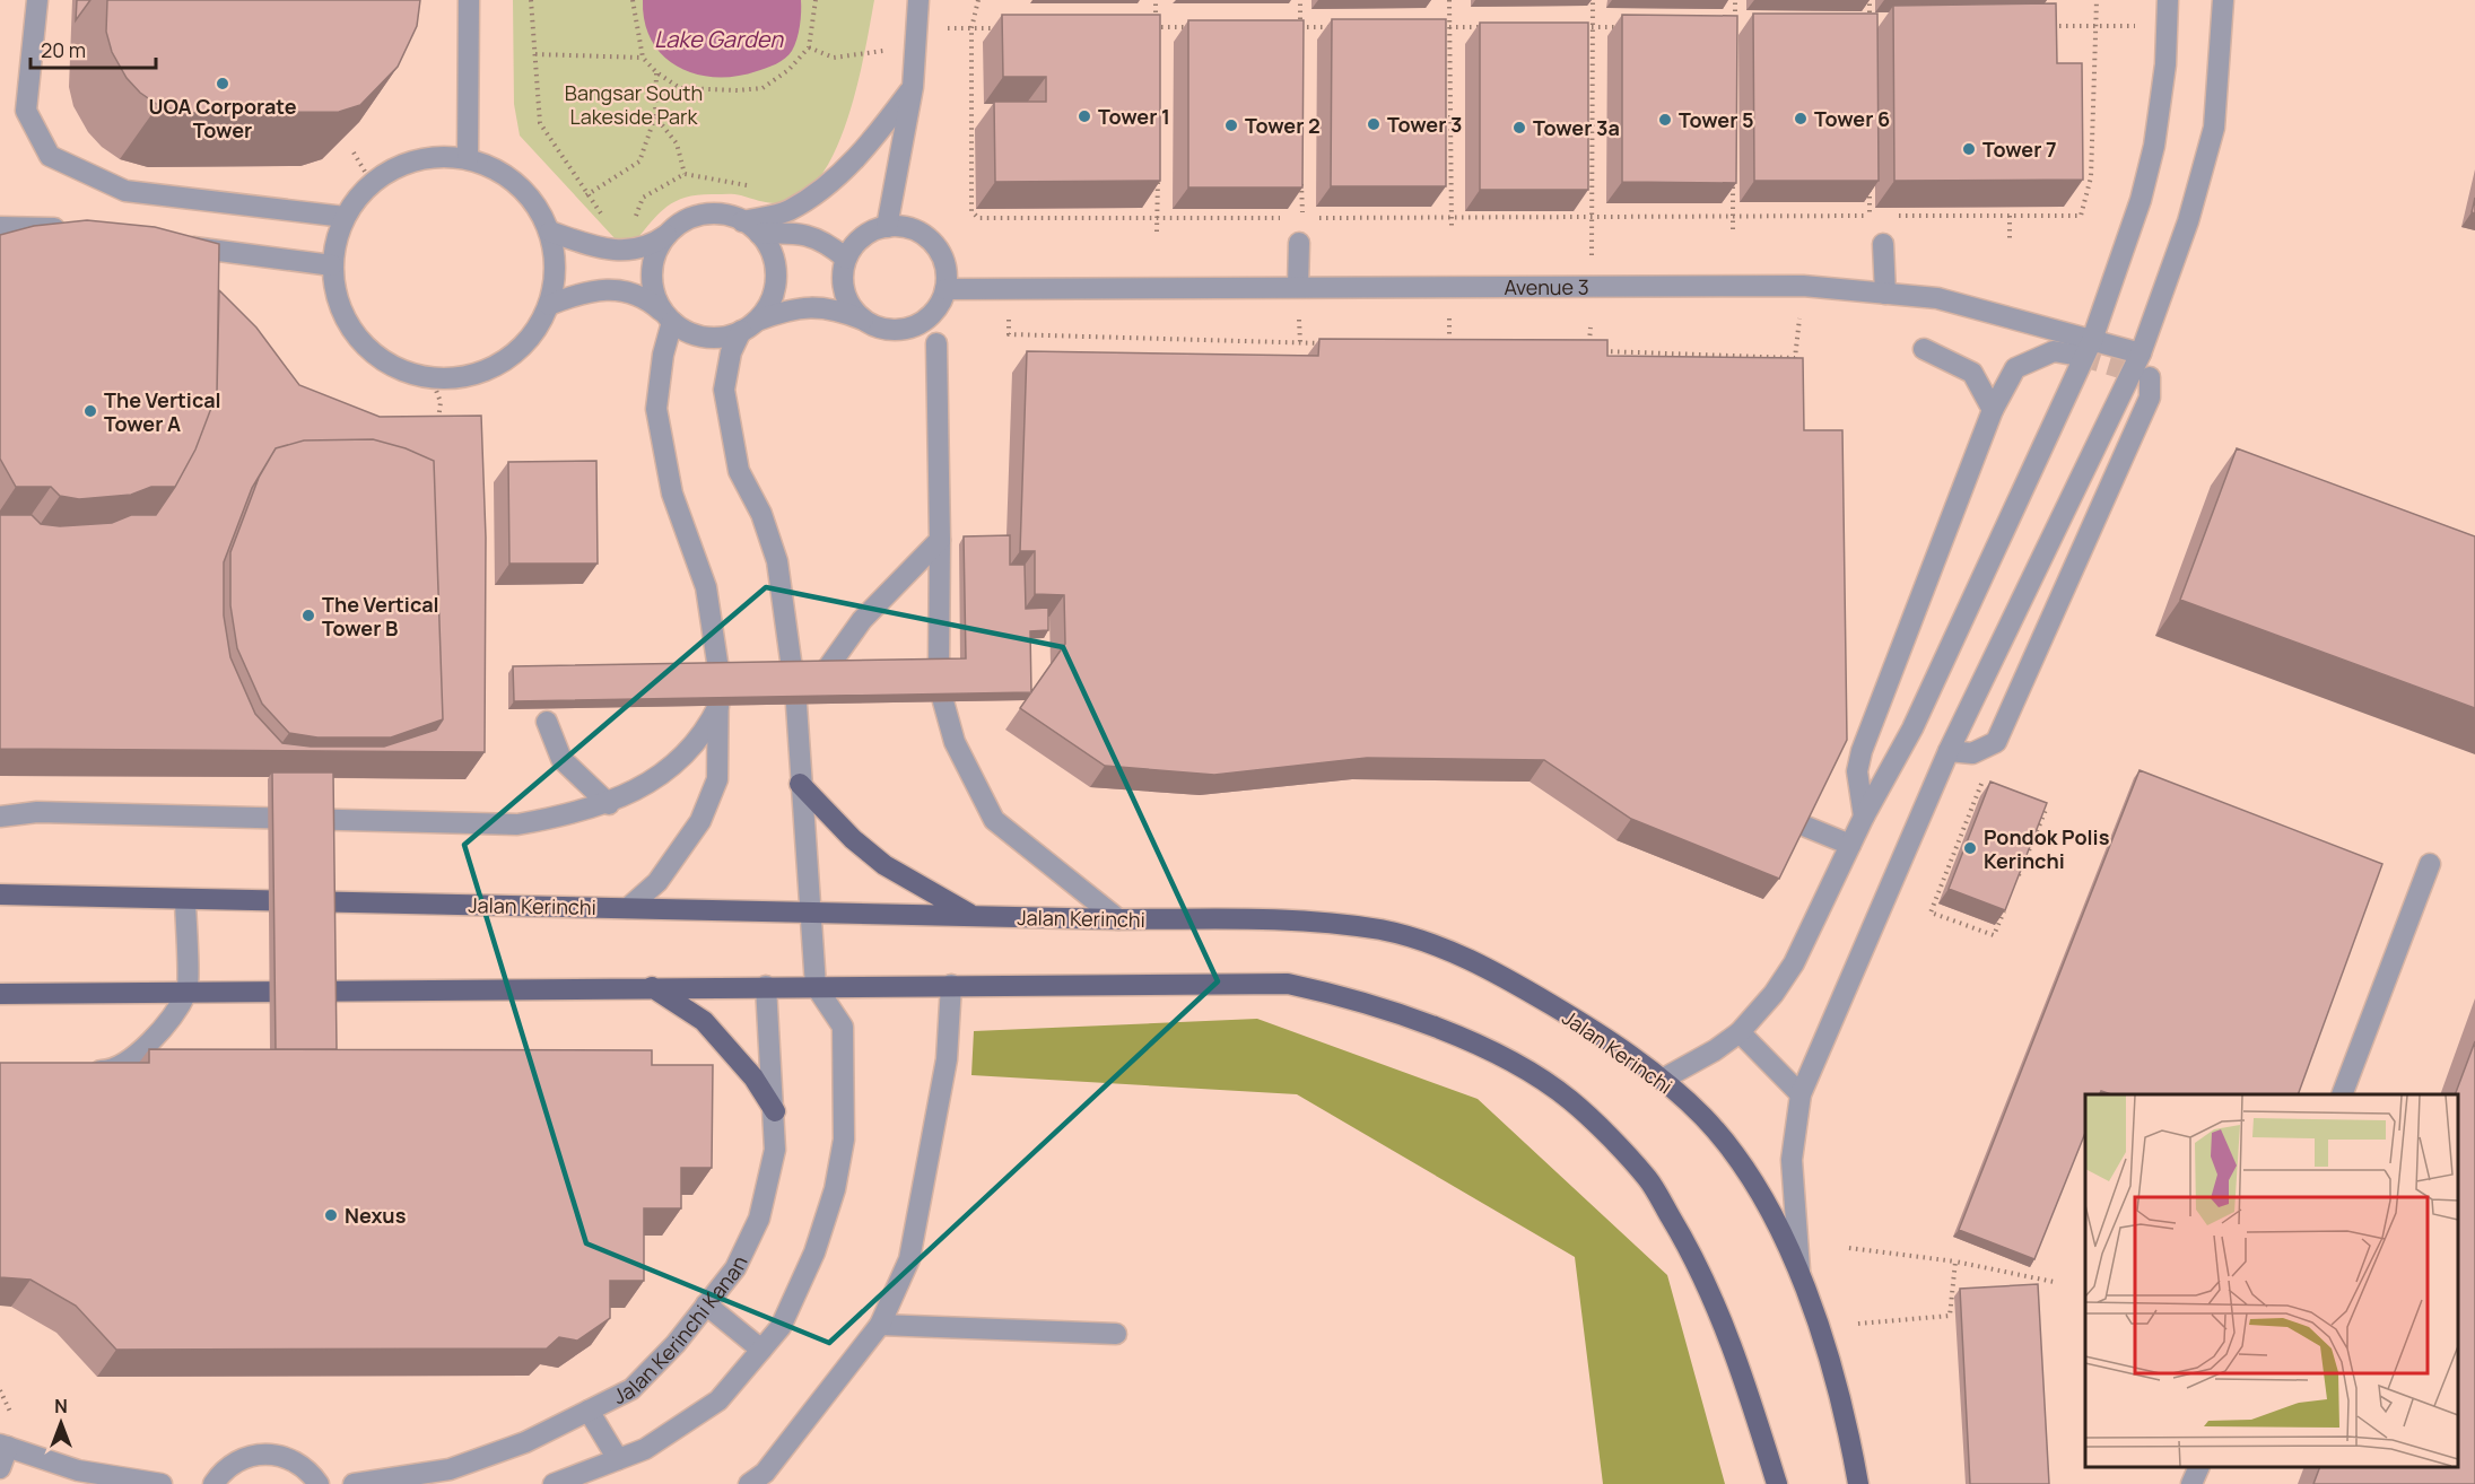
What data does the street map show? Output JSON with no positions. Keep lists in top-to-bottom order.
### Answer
{
  "streets": {
    "main road": ["Jalan Kerinchi"],
    "street": ["Avenue 3", "Jalan Kerinchi Kanan"]
  },
  "water": ["Lake Garden"],
  "parks": ["Bangsar South Lakeside Park"],
  "places": [
    "UOA Corporate Tower",
    "Tower 1",
    "Tower 6",
    "Tower 5",
    "Tower 3",
    "Tower 2",
    "Tower 3a",
    "Tower 7",
    "The Vertical Tower A",
    "The Vertical Tower B",
    "Pondok Polis Kerinchi",
    "Nexus"
  ],
  "scale_bar": "20 m",
  "north": "top"
}
